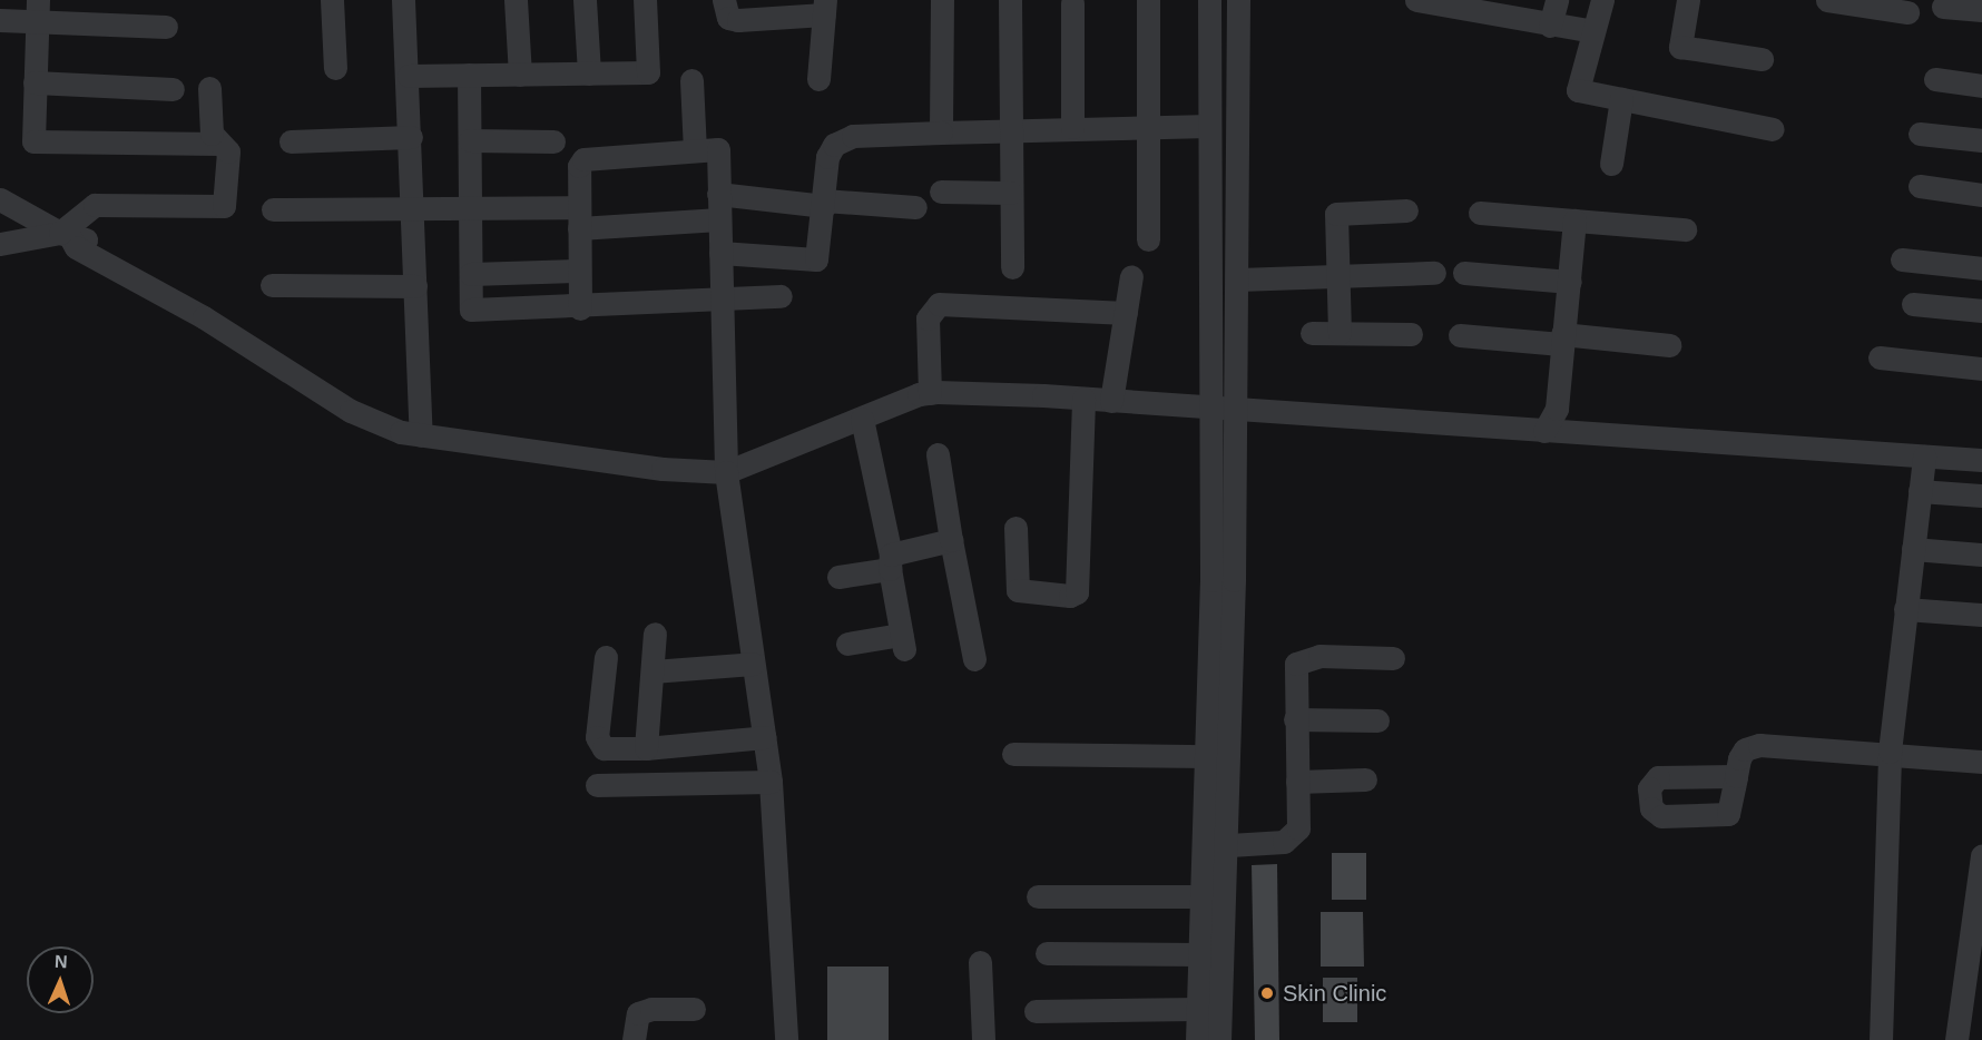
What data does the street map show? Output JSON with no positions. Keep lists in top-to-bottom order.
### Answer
{
  "places": ["Skin Clinic"],
  "north": "top"
}
